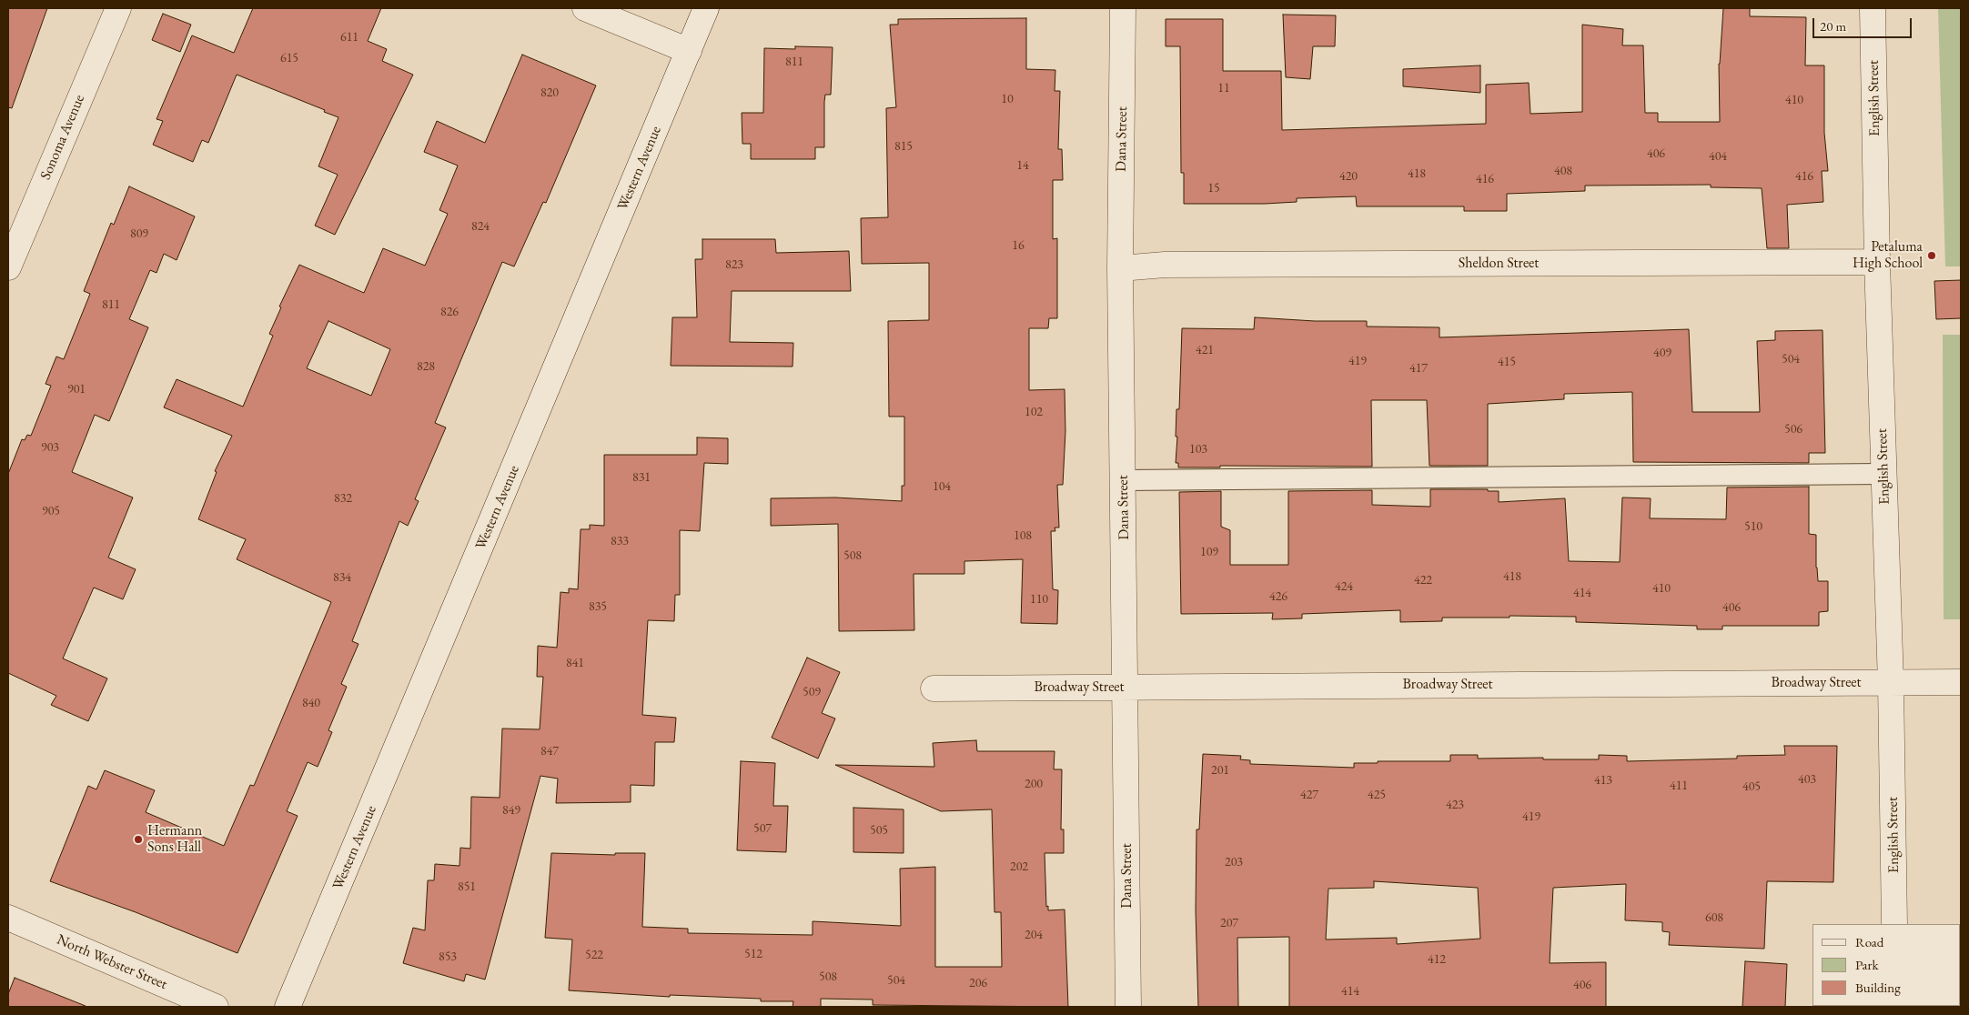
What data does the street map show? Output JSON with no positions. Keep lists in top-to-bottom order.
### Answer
{
  "streets": {
    "street": [
      "English Street",
      "Sonoma Avenue",
      "Dana Street",
      "Western Avenue",
      "Sheldon Street",
      "Broadway Street",
      "North Webster Street"
    ]
  },
  "crossings": [
    ["English Street", "Sheldon Street"],
    ["English Street", "Broadway Street"],
    ["Dana Street", "Sheldon Street"],
    ["Dana Street", "Broadway Street"]
  ],
  "places": ["Petaluma High School", "Hermann Sons Hall"],
  "house_numbers": [
    "611",
    "615",
    "811",
    "11",
    "820",
    "10",
    "410",
    "815",
    "406",
    "404",
    "14",
    "408",
    "418",
    "420",
    "416",
    "416",
    "15",
    "824",
    "809",
    "16",
    "823",
    "811",
    "826",
    "421",
    "409",
    "504",
    "419",
    "415",
    "828",
    "417",
    "901",
    "102",
    "506",
    "903",
    "103",
    "831",
    "104",
    "832",
    "905",
    "510",
    "108",
    "833",
    "109",
    "508",
    "418",
    "834",
    "422",
    "424",
    "410",
    "414",
    "426",
    "110",
    "835",
    "406",
    "841",
    "509",
    "840",
    "847",
    "201",
    "403",
    "413",
    "200",
    "411",
    "405",
    "427",
    "425",
    "423",
    "849",
    "419",
    "507",
    "505",
    "203",
    "202",
    "851",
    "608",
    "207",
    "204",
    "512",
    "522",
    "853",
    "412",
    "508",
    "504",
    "206",
    "406",
    "414"
  ],
  "legend": ["Road", "Park", "Building"],
  "scale_bar": "20 m"
}
